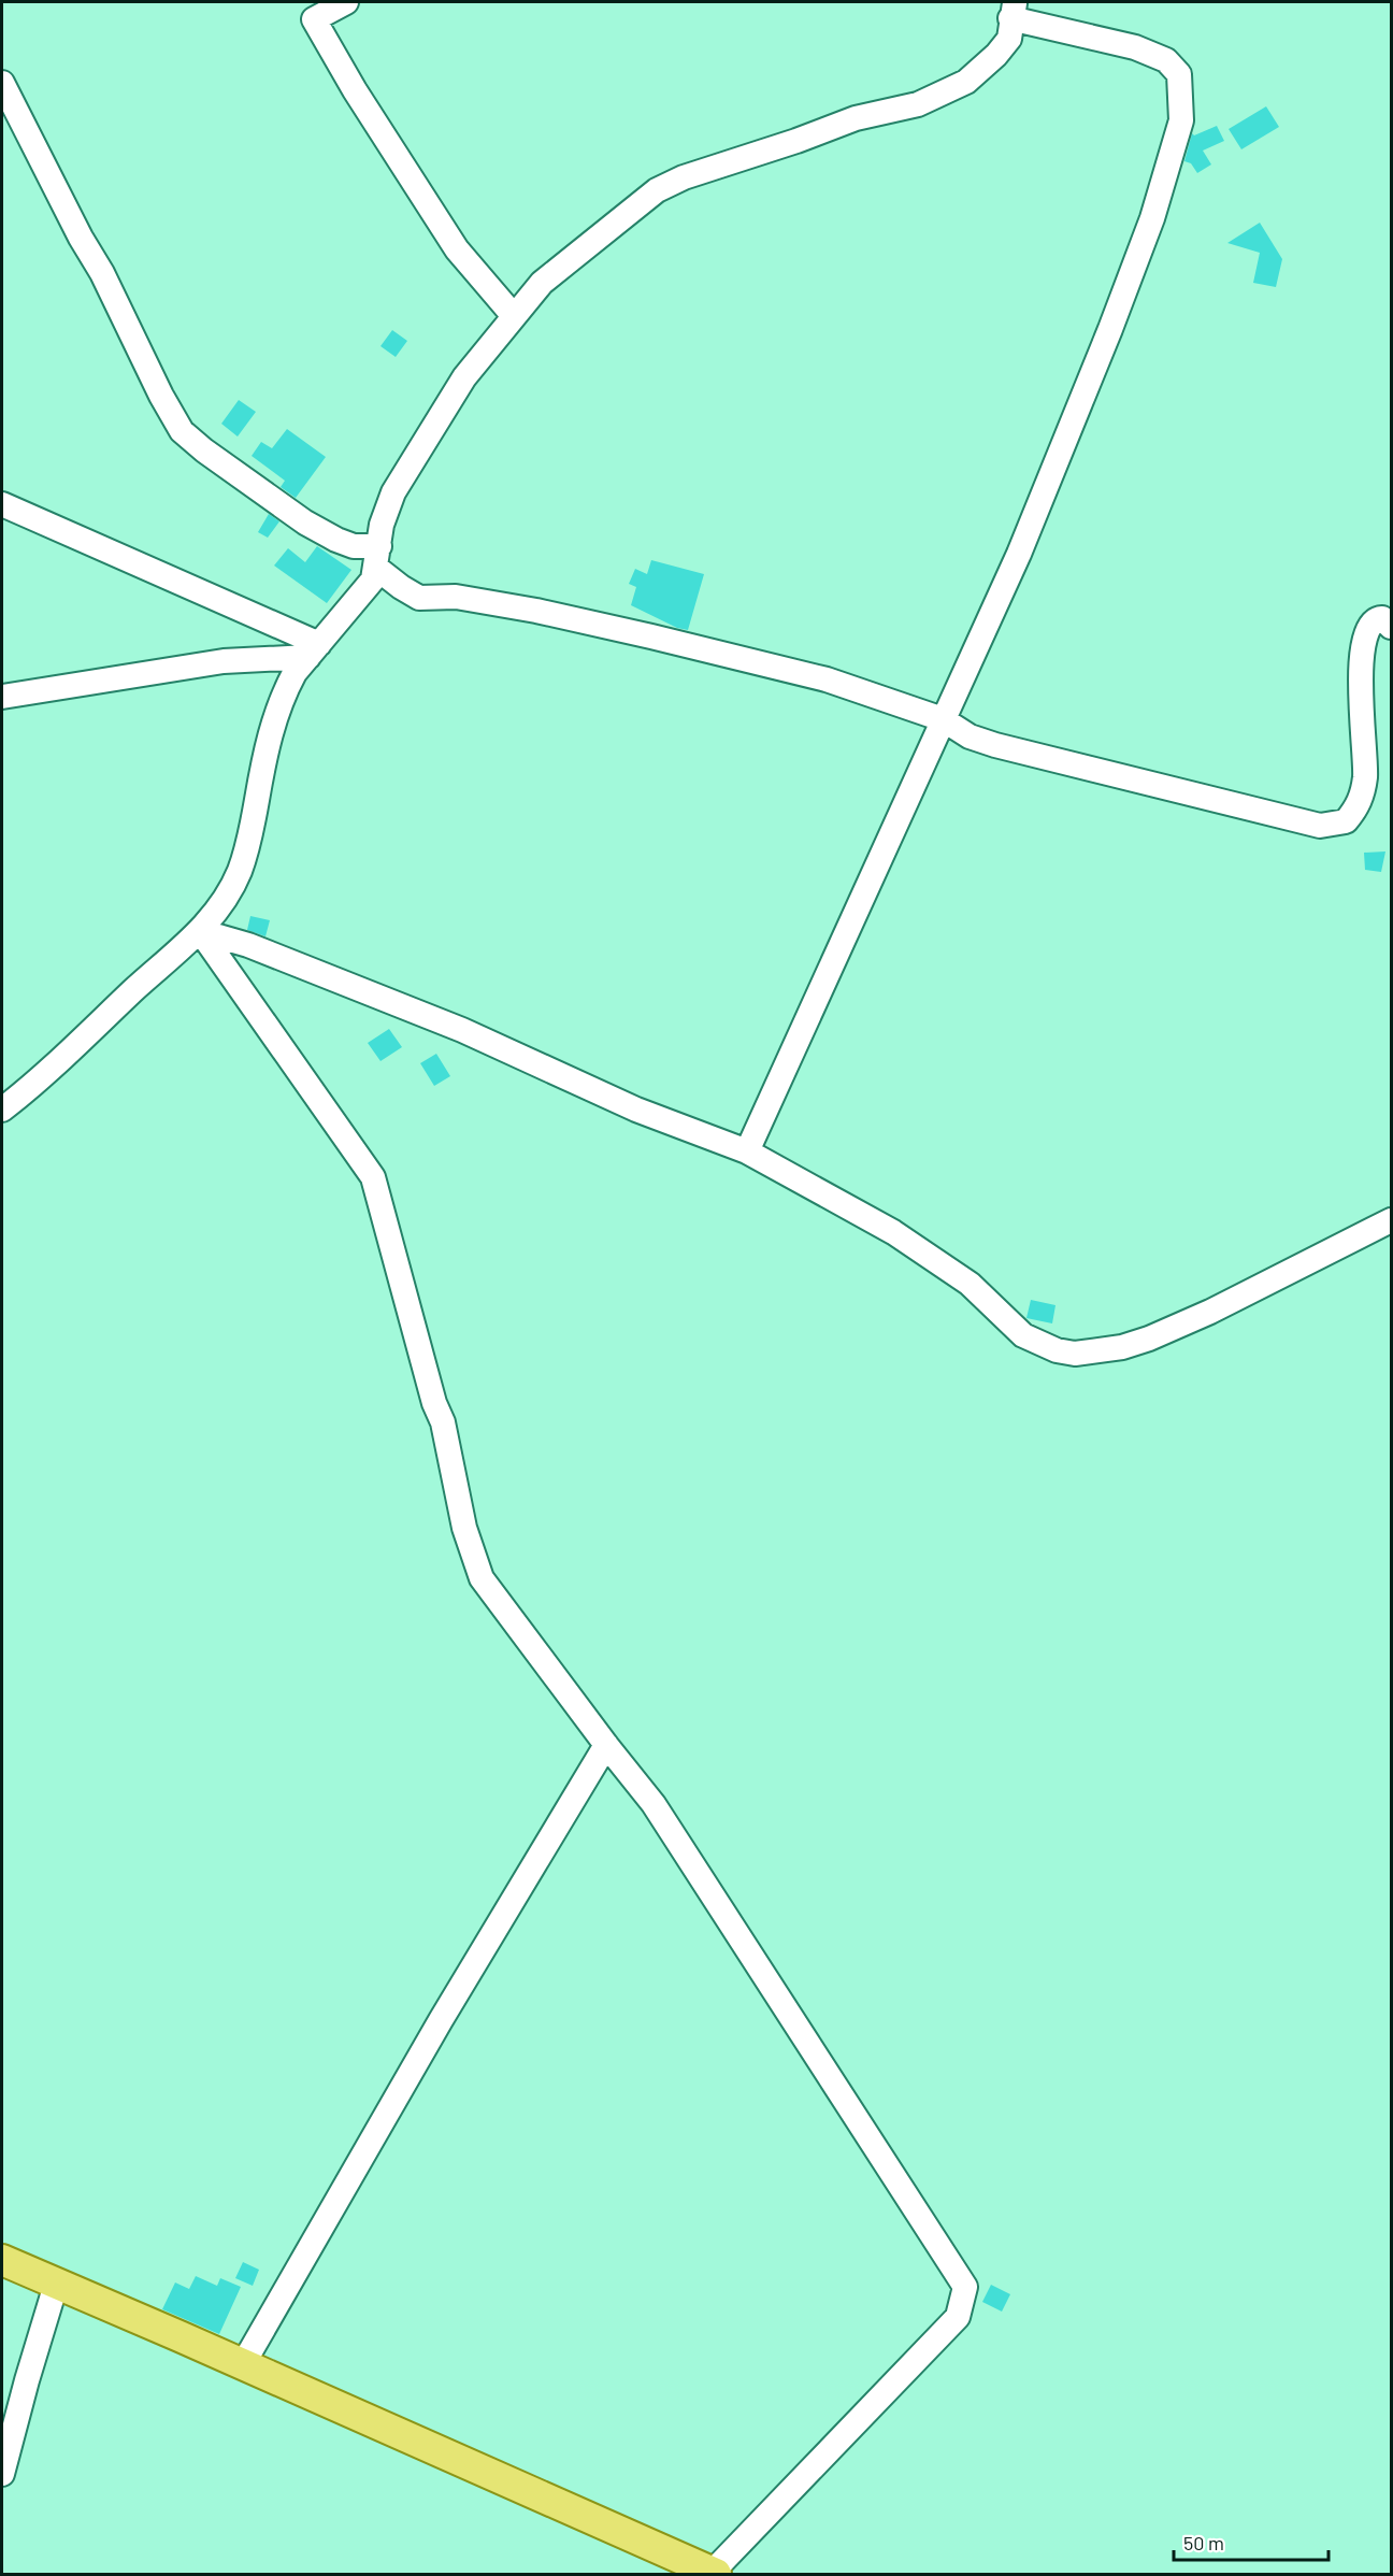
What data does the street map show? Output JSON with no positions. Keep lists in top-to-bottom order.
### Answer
{
  "scale_bar": "50 m"
}
